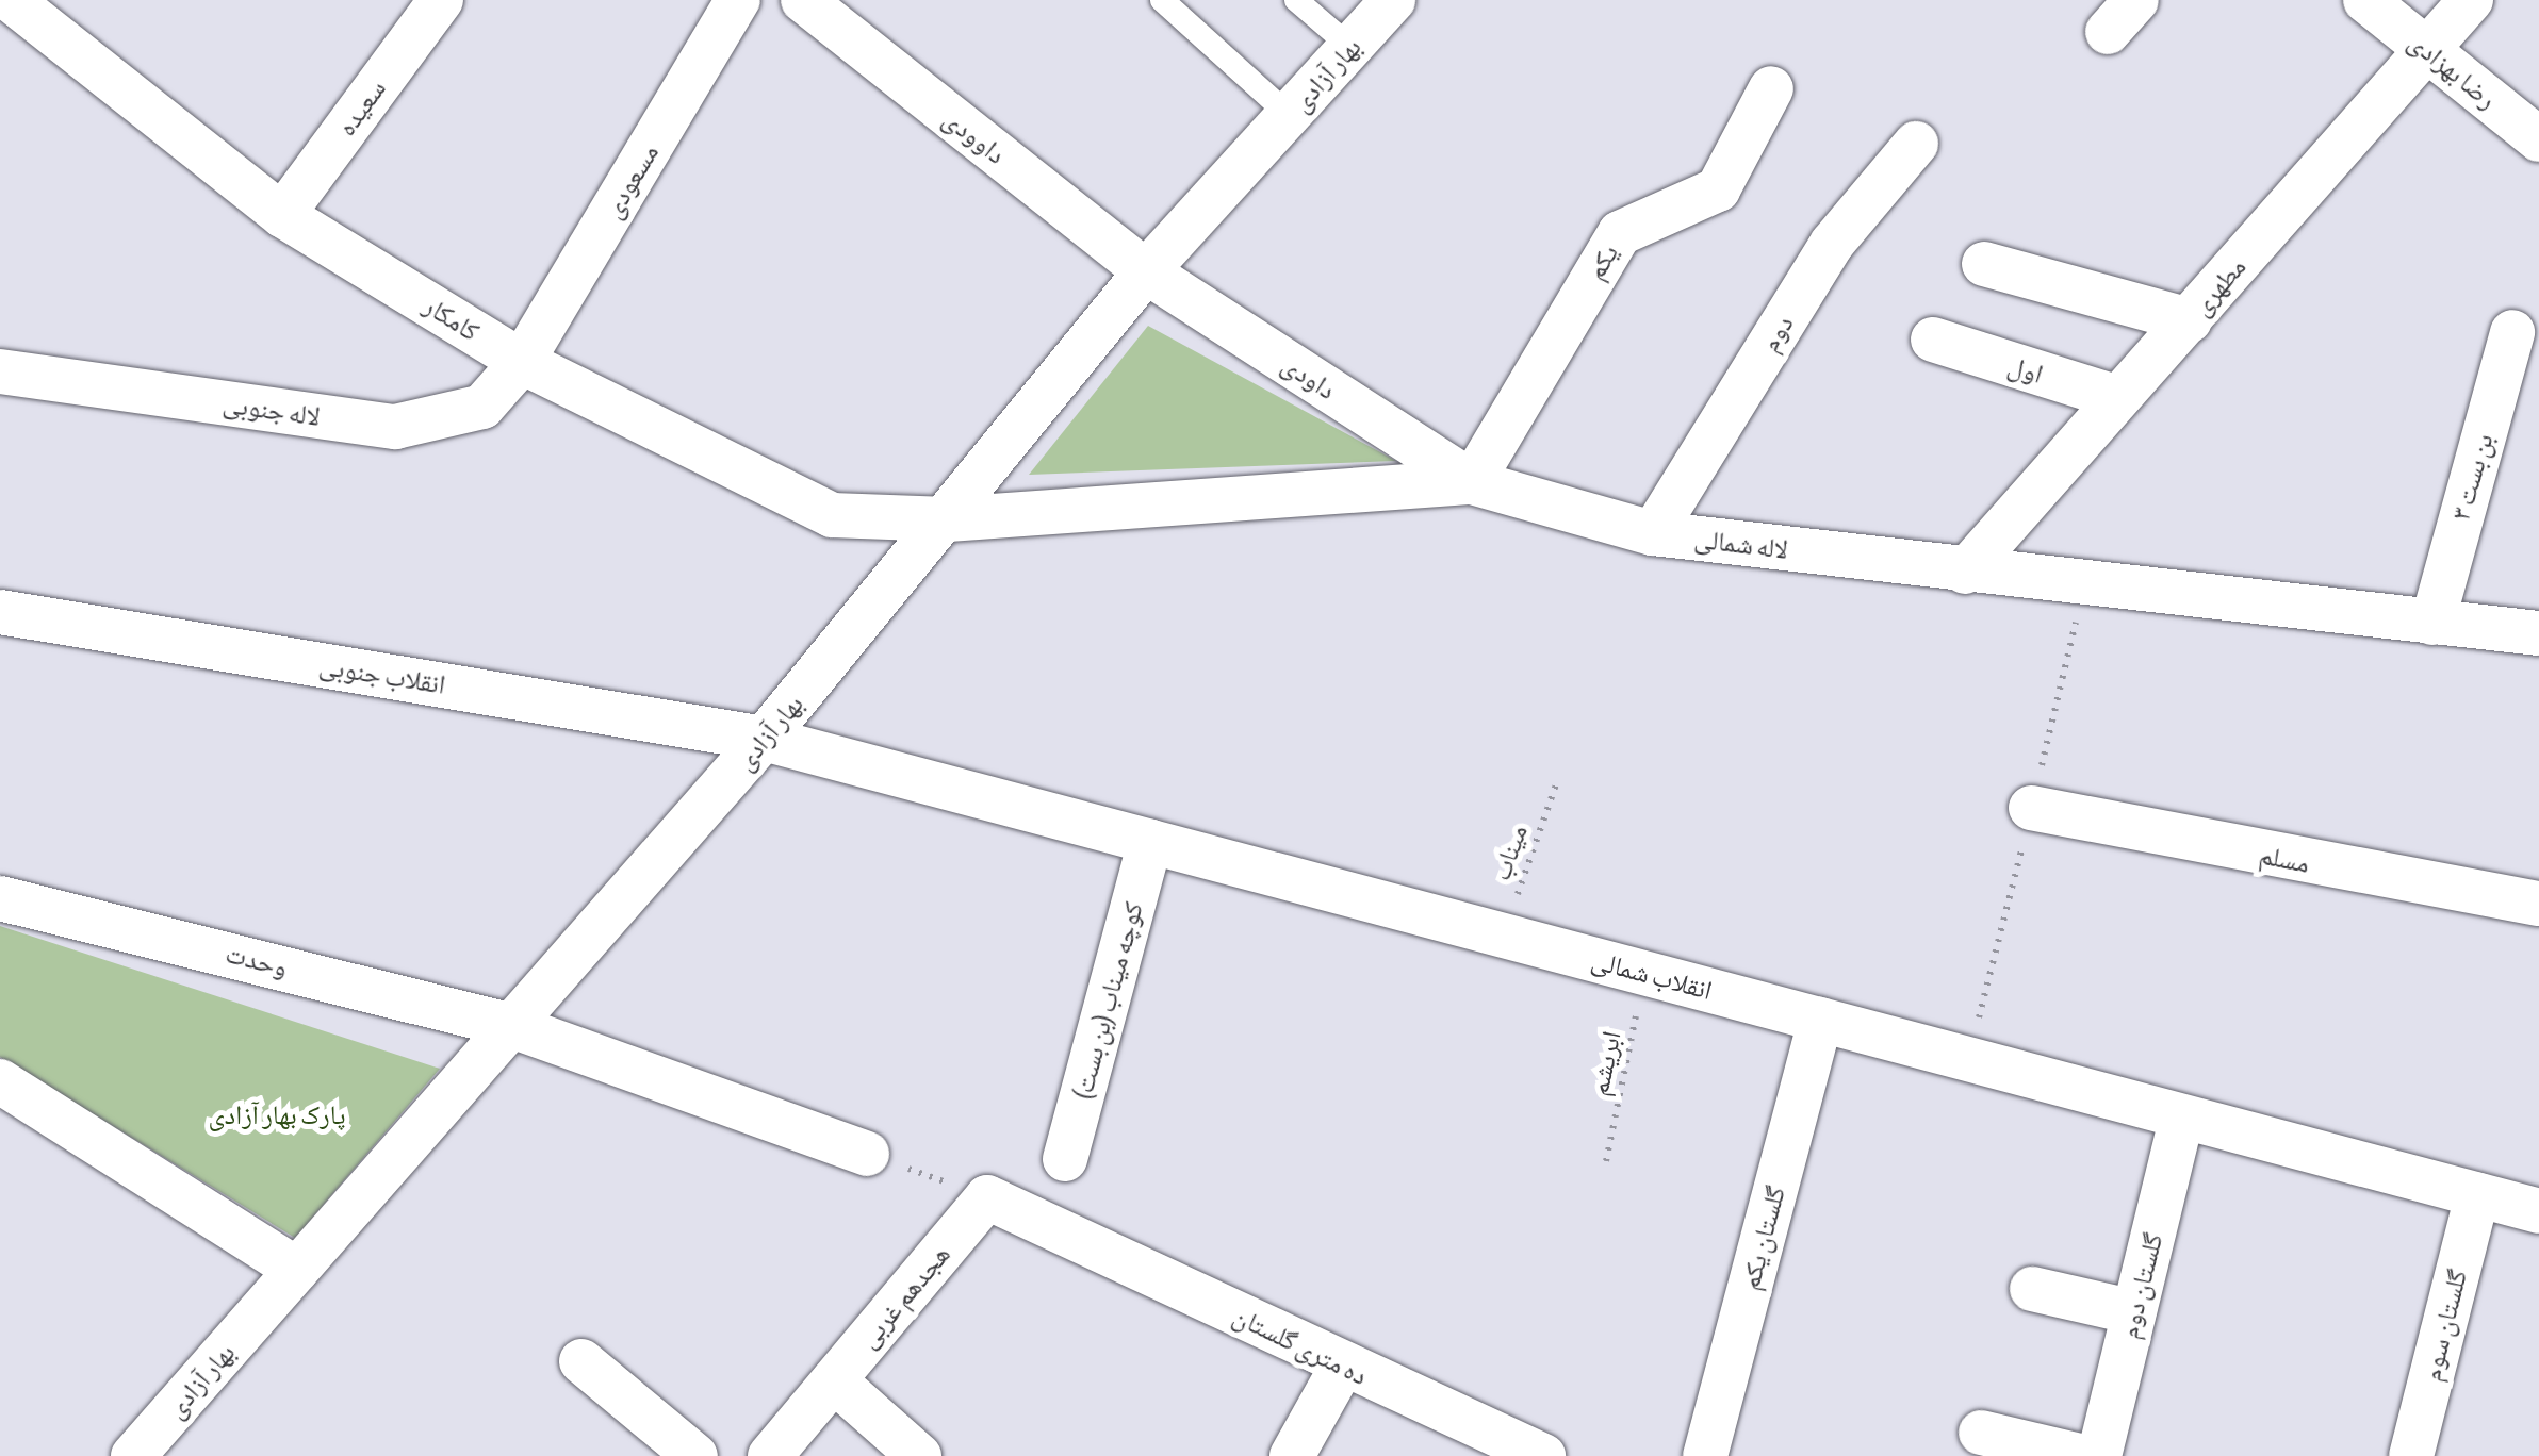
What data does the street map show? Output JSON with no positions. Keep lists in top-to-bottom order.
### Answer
{
  "streets": {
    "street": [
      "رضا بهزادی",
      "بهار آزادی",
      "سعیده",
      "داوودی",
      "مسعودی",
      "یکم",
      "مطهری",
      "کامکار",
      "دوم",
      "اول",
      "داودی",
      "لاله جنوبی",
      "بن بست ۳",
      "لاله شمالی",
      "انقلاب جنوبی",
      "مسلم",
      "وحدت",
      "انقلاب شمالی",
      "کوچه میناب (بن بست)",
      "گلستان یکم",
      "گلستان دوم",
      "هجدهم غربی",
      "گلستان سوم",
      "ده متری گلستان"
    ],
    "path": ["میناب", "ابریشم"]
  },
  "crossings": [
    ["رضا بهزادی", "مطهری"],
    ["بهار آزادی", "داوودی"],
    ["بهار آزادی", "کامکار"],
    ["بهار آزادی", "داودی"],
    ["بهار آزادی", "لاله شمالی"],
    ["بهار آزادی", "انقلاب جنوبی"],
    ["بهار آزادی", "وحدت"],
    ["بهار آزادی", "انقلاب شمالی"],
    ["سعیده", "کامکار"],
    ["داوودی", "داودی"],
    ["مسعودی", "کامکار"],
    ["مسعودی", "لاله جنوبی"],
    ["یکم", "داودی"],
    ["یکم", "لاله شمالی"],
    ["مطهری", "اول"],
    ["مطهری", "لاله شمالی"],
    ["کامکار", "لاله جنوبی"],
    ["کامکار", "لاله شمالی"],
    ["دوم", "لاله شمالی"],
    ["داودی", "لاله شمالی"],
    ["بن بست ۳", "لاله شمالی"],
    ["انقلاب جنوبی", "انقلاب شمالی"],
    ["میناب", "انقلاب شمالی"],
    ["انقلاب شمالی", "کوچه میناب (بن بست)"],
    ["انقلاب شمالی", "ابریشم"],
    ["انقلاب شمالی", "گلستان یکم"],
    ["انقلاب شمالی", "گلستان دوم"],
    ["انقلاب شمالی", "گلستان سوم"],
    ["هجدهم غربی", "ده متری گلستان"]
  ],
  "parks": ["پارک بهار آزادی"]
}
